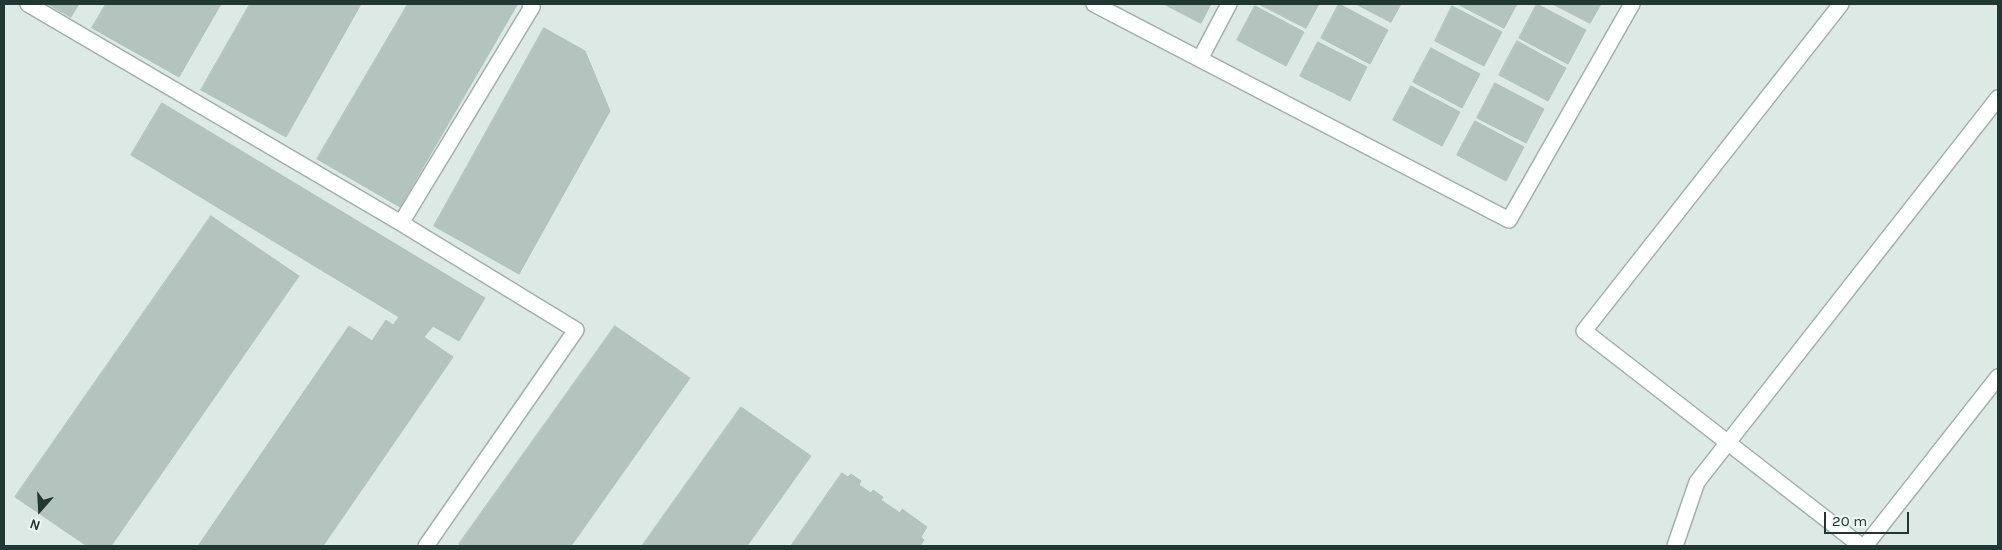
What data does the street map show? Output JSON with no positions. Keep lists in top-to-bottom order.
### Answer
{
  "scale_bar": "20 m",
  "north": "bottom"
}
